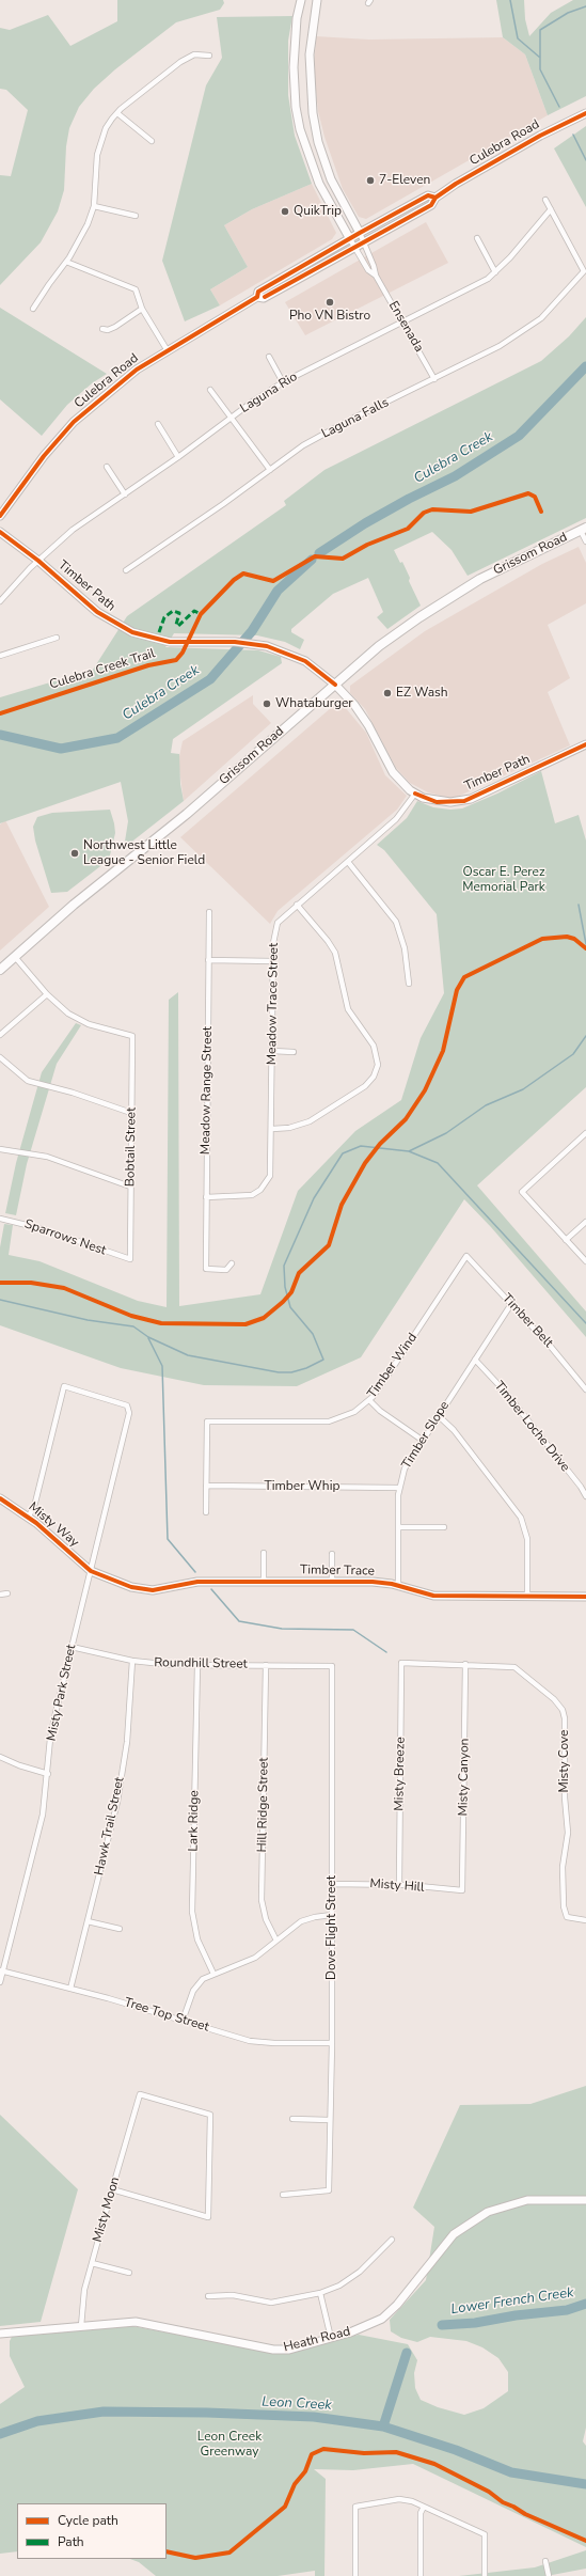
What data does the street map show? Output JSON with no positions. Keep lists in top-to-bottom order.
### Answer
{
  "streets": {
    "main road": ["Grissom Road"],
    "street": [
      "Culebra Road",
      "Ensenada",
      "Laguna Rio",
      "Laguna Falls",
      "Timber Path",
      "Meadow Trace Street",
      "Meadow Range Street",
      "Bobtail Street",
      "Sparrows Nest",
      "Timber Belt",
      "Timber Wind",
      "Timber Loche Drive",
      "Timber Slope",
      "Timber Whip",
      "Misty Way",
      "Timber Trace",
      "Roundhill Street",
      "Misty Park Street",
      "Misty Cove",
      "Misty Breeze",
      "Misty Canyon",
      "Hill Ridge Street",
      "Lark Ridge",
      "Hawk Trail Street",
      "Misty Hill",
      "Dove Flight Street",
      "Tree Top Street",
      "Misty Moon",
      "Heath Road"
    ],
    "cycle path": ["Culebra Creek Trail"]
  },
  "crossings": [
    ["Culebra Road", "Ensenada"],
    ["Ensenada", "Laguna Rio"],
    ["Ensenada", "Laguna Falls"],
    ["Laguna Rio", "Laguna Falls"],
    ["Laguna Rio", "Timber Path"],
    ["Grissom Road", "Timber Path"],
    ["Timber Path", "Meadow Trace Street"],
    ["Meadow Trace Street", "Meadow Range Street"],
    ["Bobtail Street", "Sparrows Nest"],
    ["Timber Belt", "Timber Wind"],
    ["Timber Belt", "Timber Slope"],
    ["Timber Wind", "Timber Whip"],
    ["Timber Loche Drive", "Timber Slope"],
    ["Timber Slope", "Timber Whip"],
    ["Timber Slope", "Timber Trace"],
    ["Misty Way", "Timber Trace"],
    ["Misty Way", "Misty Park Street"],
    ["Timber Trace", "Misty Park Street"],
    ["Roundhill Street", "Misty Park Street"],
    ["Roundhill Street", "Hill Ridge Street"],
    ["Roundhill Street", "Lark Ridge"],
    ["Roundhill Street", "Hawk Trail Street"],
    ["Roundhill Street", "Dove Flight Street"],
    ["Misty Park Street", "Tree Top Street"],
    ["Misty Cove", "Misty Breeze"],
    ["Misty Cove", "Misty Canyon"],
    ["Misty Breeze", "Misty Hill"],
    ["Misty Canyon", "Misty Hill"],
    ["Hawk Trail Street", "Tree Top Street"],
    ["Misty Hill", "Dove Flight Street"],
    ["Dove Flight Street", "Tree Top Street"],
    ["Misty Moon", "Heath Road"]
  ],
  "water": ["Culebra Creek", "Lower French Creek", "Leon Creek"],
  "parks": ["Oscar E. Perez Memorial Park", "Leon Creek Greenway"],
  "places": [
    "7-Eleven",
    "QuikTrip",
    "Pho VN Bistro",
    "EZ Wash",
    "Whataburger",
    "Northwest Little League - Senior Field"
  ],
  "legend": ["Cycle path", "Path"]
}
